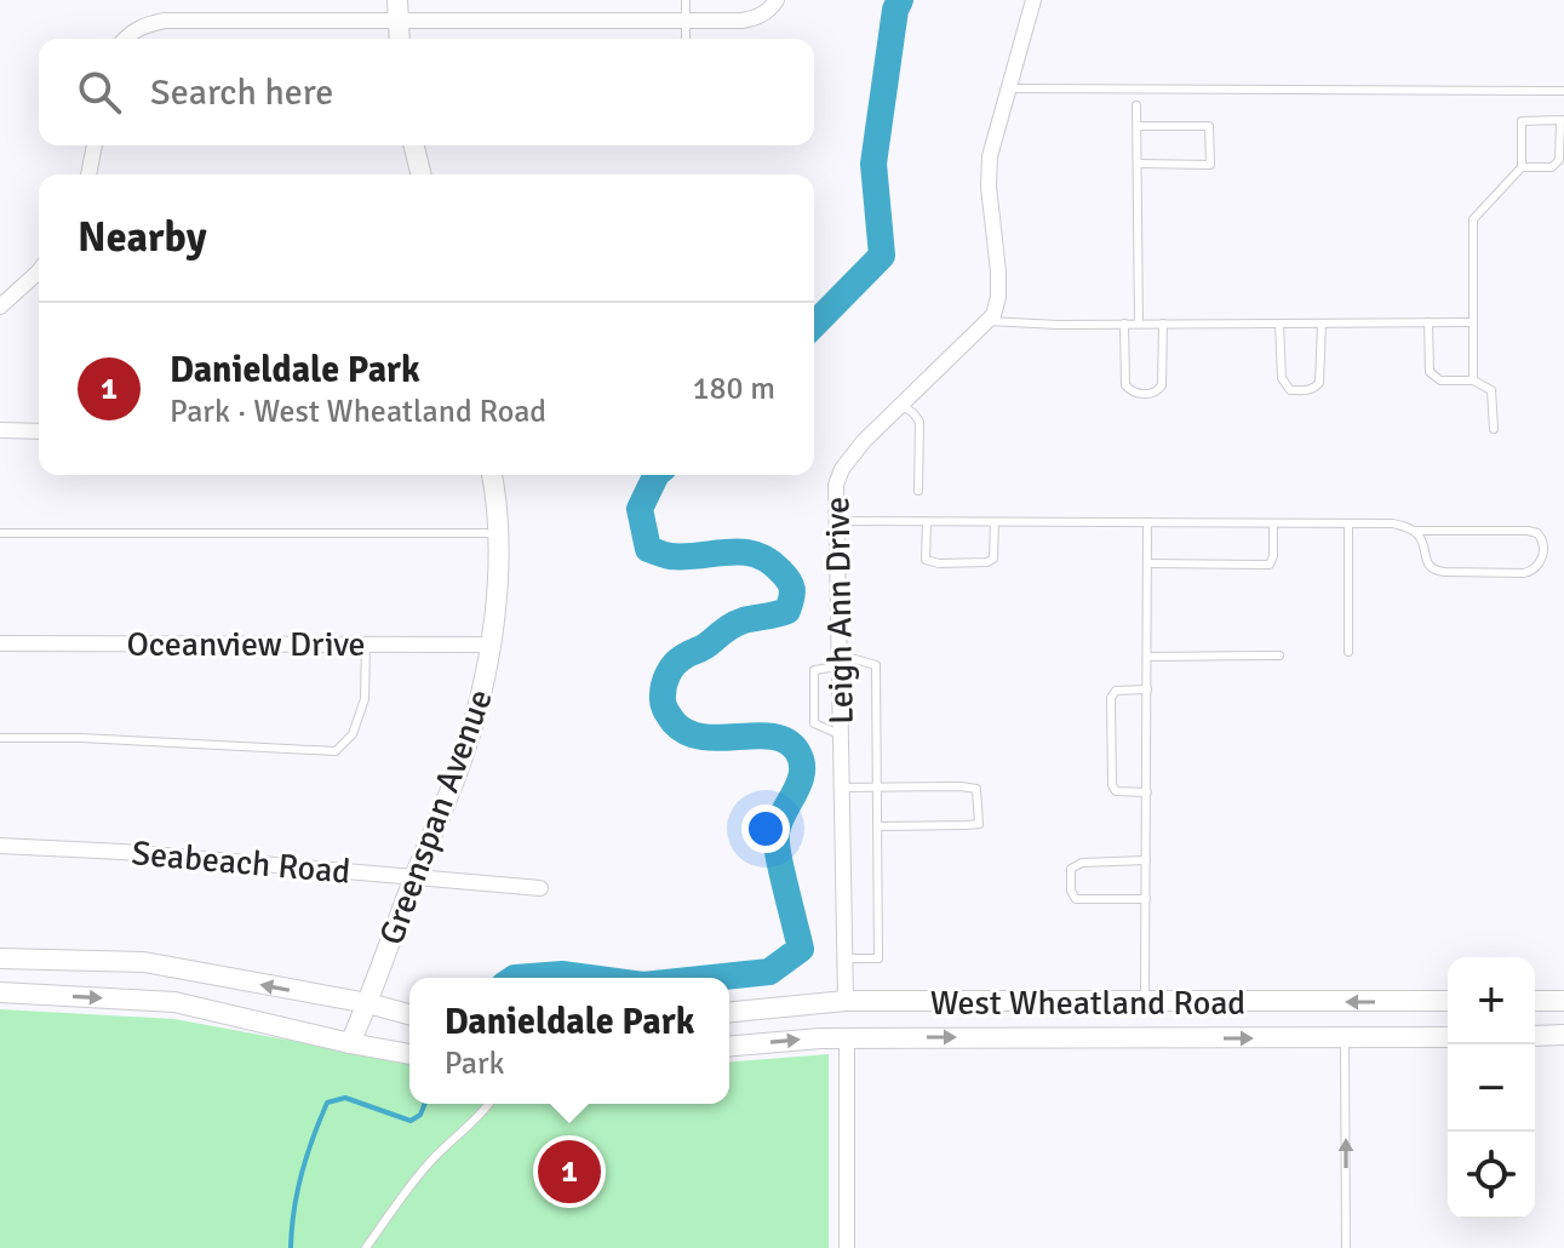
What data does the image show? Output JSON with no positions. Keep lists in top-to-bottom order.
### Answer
{
  "streets": {
    "main road": ["Greenspan Avenue", "West Wheatland Road"],
    "street": ["Leigh Ann Drive", "Oceanview Drive", "Seabeach Road"]
  },
  "crossings": [
    ["Leigh Ann Drive", "West Wheatland Road"],
    ["Oceanview Drive", "Greenspan Avenue"],
    ["Greenspan Avenue", "Seabeach Road"]
  ],
  "page": {
    "search": "Search here",
    "heading": "Nearby",
    "list": [
      {
        "mark": "1",
        "name": "Danieldale Park",
        "note": "Park · West Wheatland Road",
        "value": "180 m"
      }
    ],
    "map_buttons": ["+", "−"],
    "popup": ["Danieldale Park", "Park"],
    "pins": "1"
  }
}
